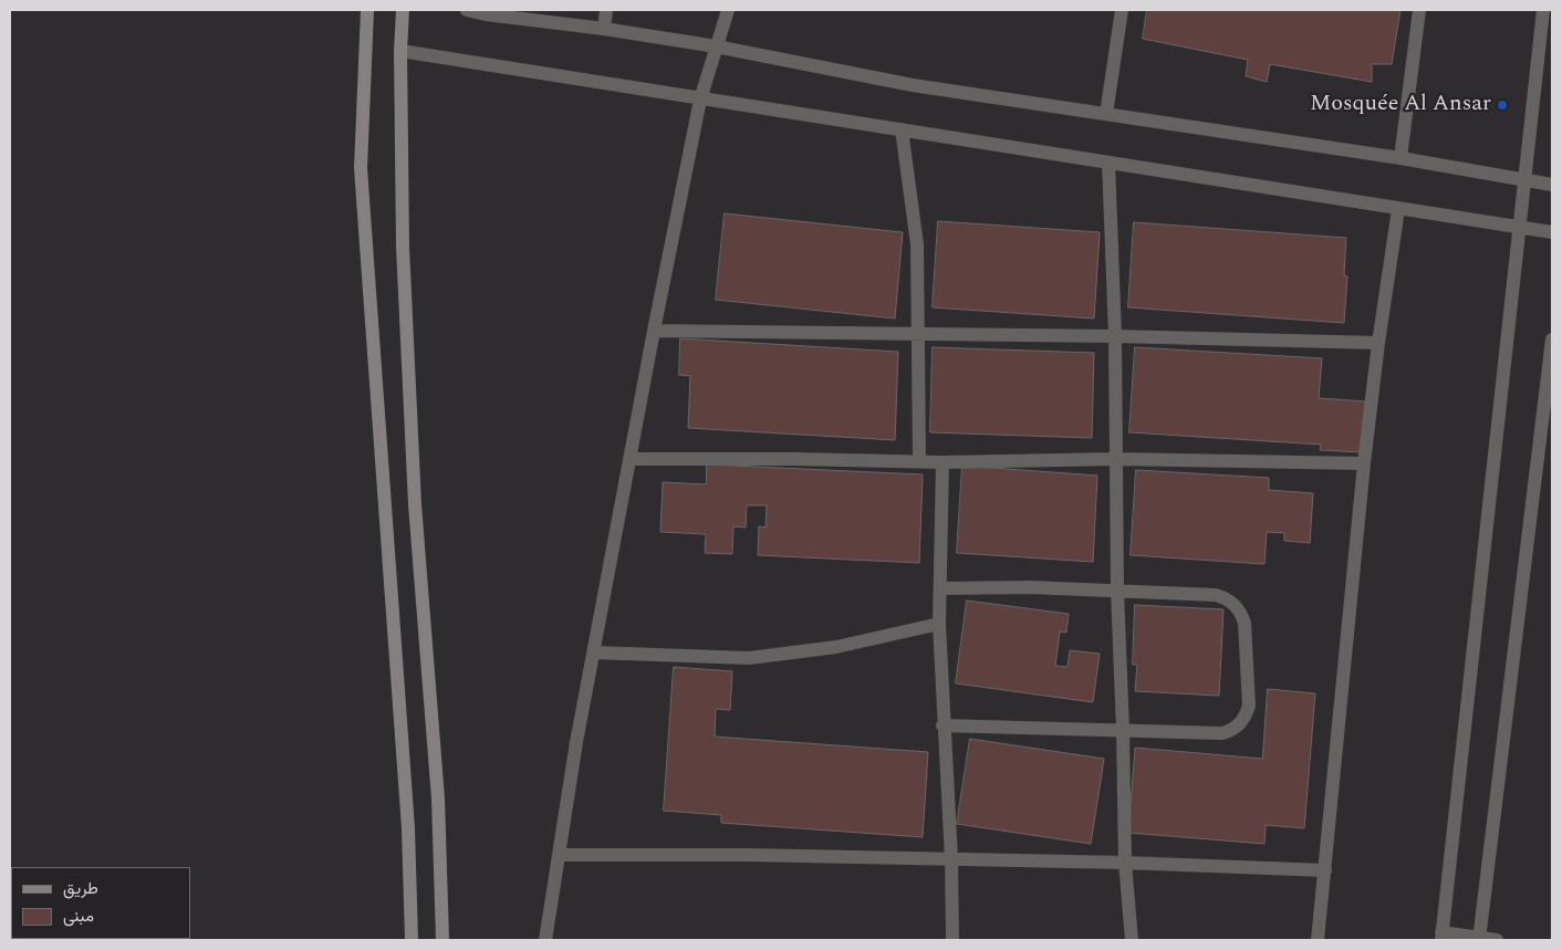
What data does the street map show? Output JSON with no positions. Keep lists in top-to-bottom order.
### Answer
{
  "places": ["Mosquée Al Ansar"],
  "legend": ["طريق", "مبنى"]
}
